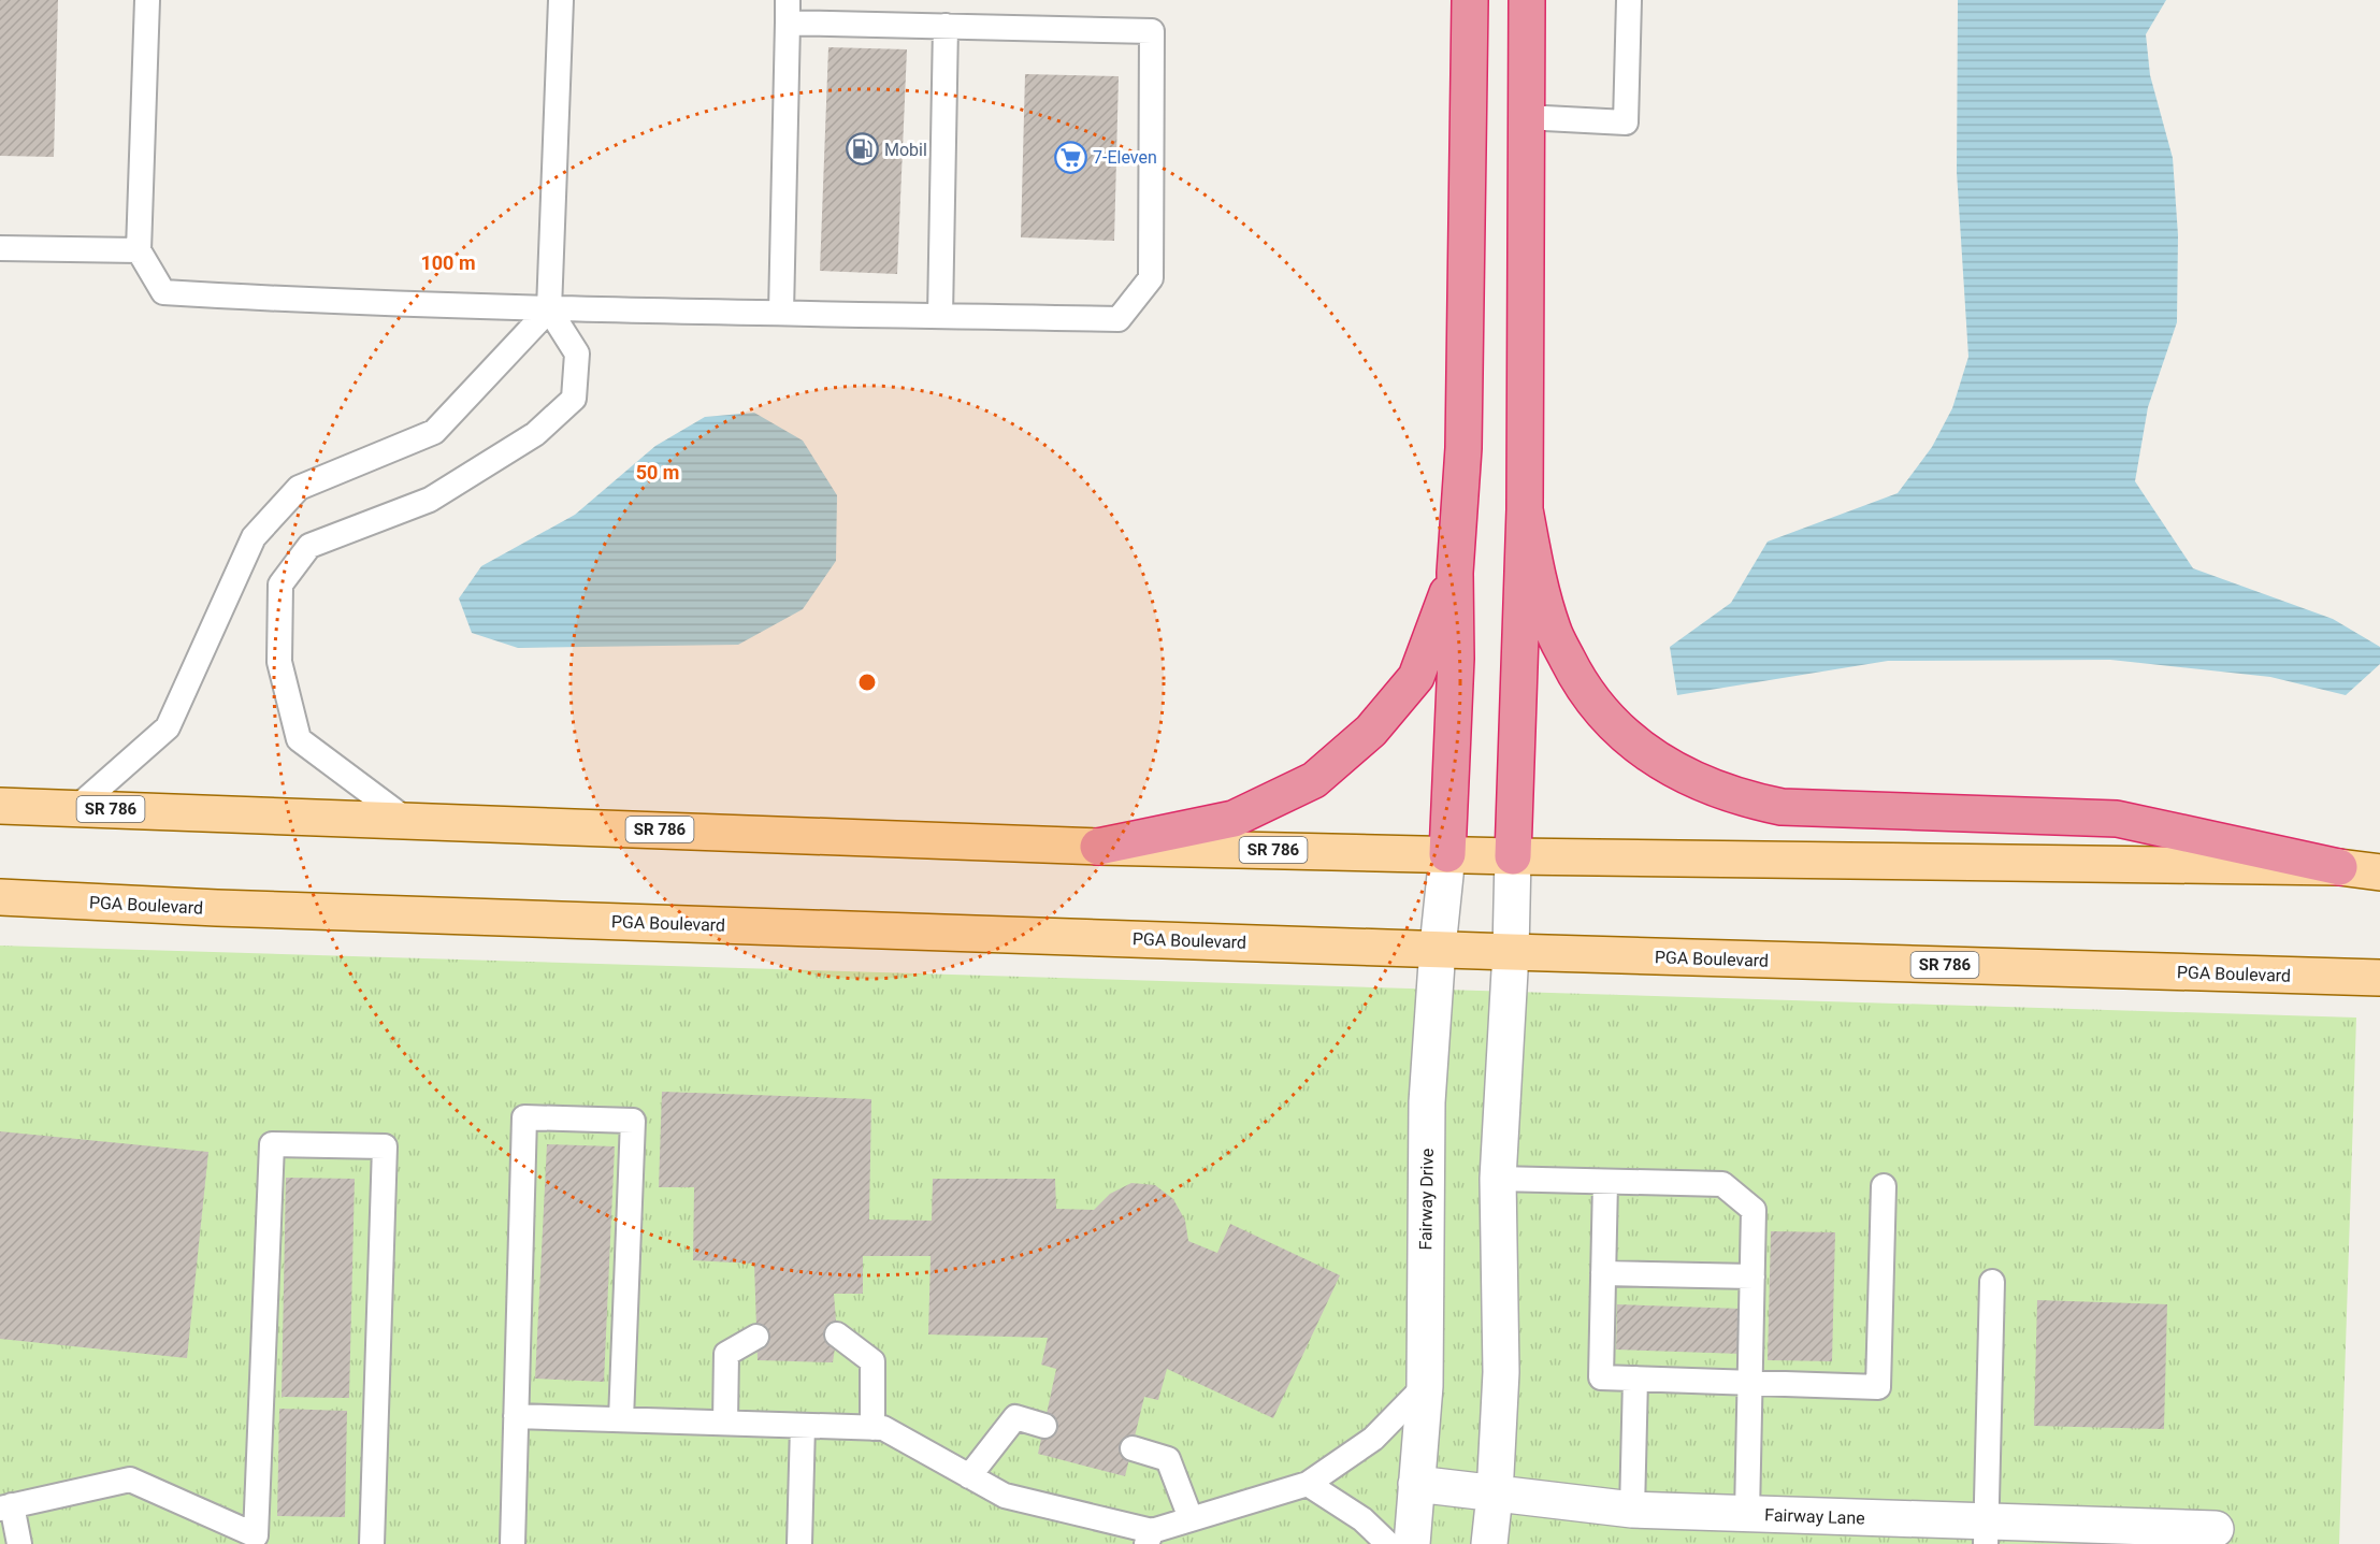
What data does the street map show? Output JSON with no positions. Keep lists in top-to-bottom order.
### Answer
{
  "streets": {
    "main road": ["SR 786", "PGA Boulevard"],
    "street": ["Fairway Drive", "Fairway Lane"]
  },
  "crossings": [
    ["SR 786", "Fairway Drive"],
    ["PGA Boulevard", "Fairway Drive"],
    ["Fairway Drive", "Fairway Lane"]
  ],
  "places": {
    "fuel station": ["Mobil"],
    "supermarket": ["7-Eleven"]
  },
  "rings": ["100 m", "50 m"]
}
